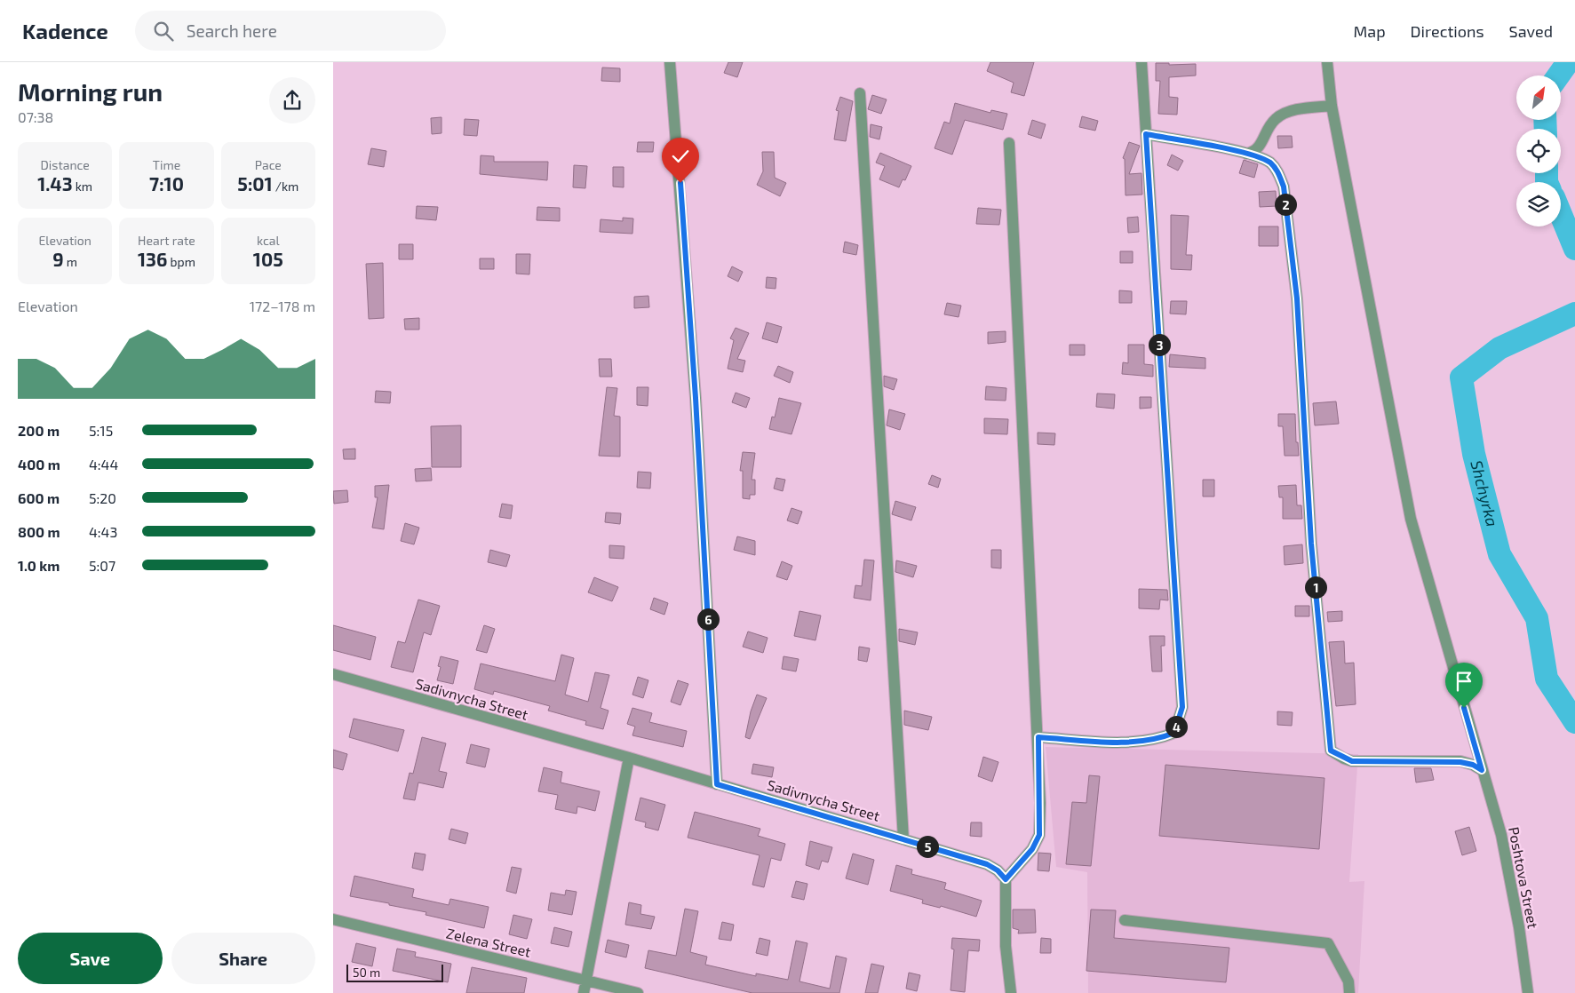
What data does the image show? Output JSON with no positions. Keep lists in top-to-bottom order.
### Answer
{
  "streets": {
    "street": ["Sadivnycha Street", "Poshtova Street", "Zelena Street"]
  },
  "water": ["Shchyrka"],
  "scale_bar": "50 m",
  "north": "top right",
  "page": {
    "header": "Kadence",
    "search": "Search here",
    "nav": ["Map", "Directions", "Saved"],
    "heading": ["Morning run", "07:38"],
    "stats": [
      ["Distance", "1.43 km"],
      ["Time", "7:10"],
      ["Pace", "5:01 /km"],
      ["Elevation", "9 m"],
      ["Heart rate", "136 bpm"],
      ["kcal", "105"]
    ],
    "pins": [
      "2",
      "3",
      "1",
      "6",
      "4",
      "5"
    ],
    "chart": ["Elevation", "172–178 m"],
    "list": [
      {
        "name": "200 m",
        "note": "5:15"
      },
      {
        "name": "400 m",
        "note": "4:44"
      },
      {
        "name": "600 m",
        "note": "5:20"
      },
      {
        "name": "800 m",
        "note": "4:43"
      },
      {
        "name": "1.0 km",
        "note": "5:07"
      }
    ],
    "buttons": ["Save", "Share"],
    "scale": "50 m"
  }
}
